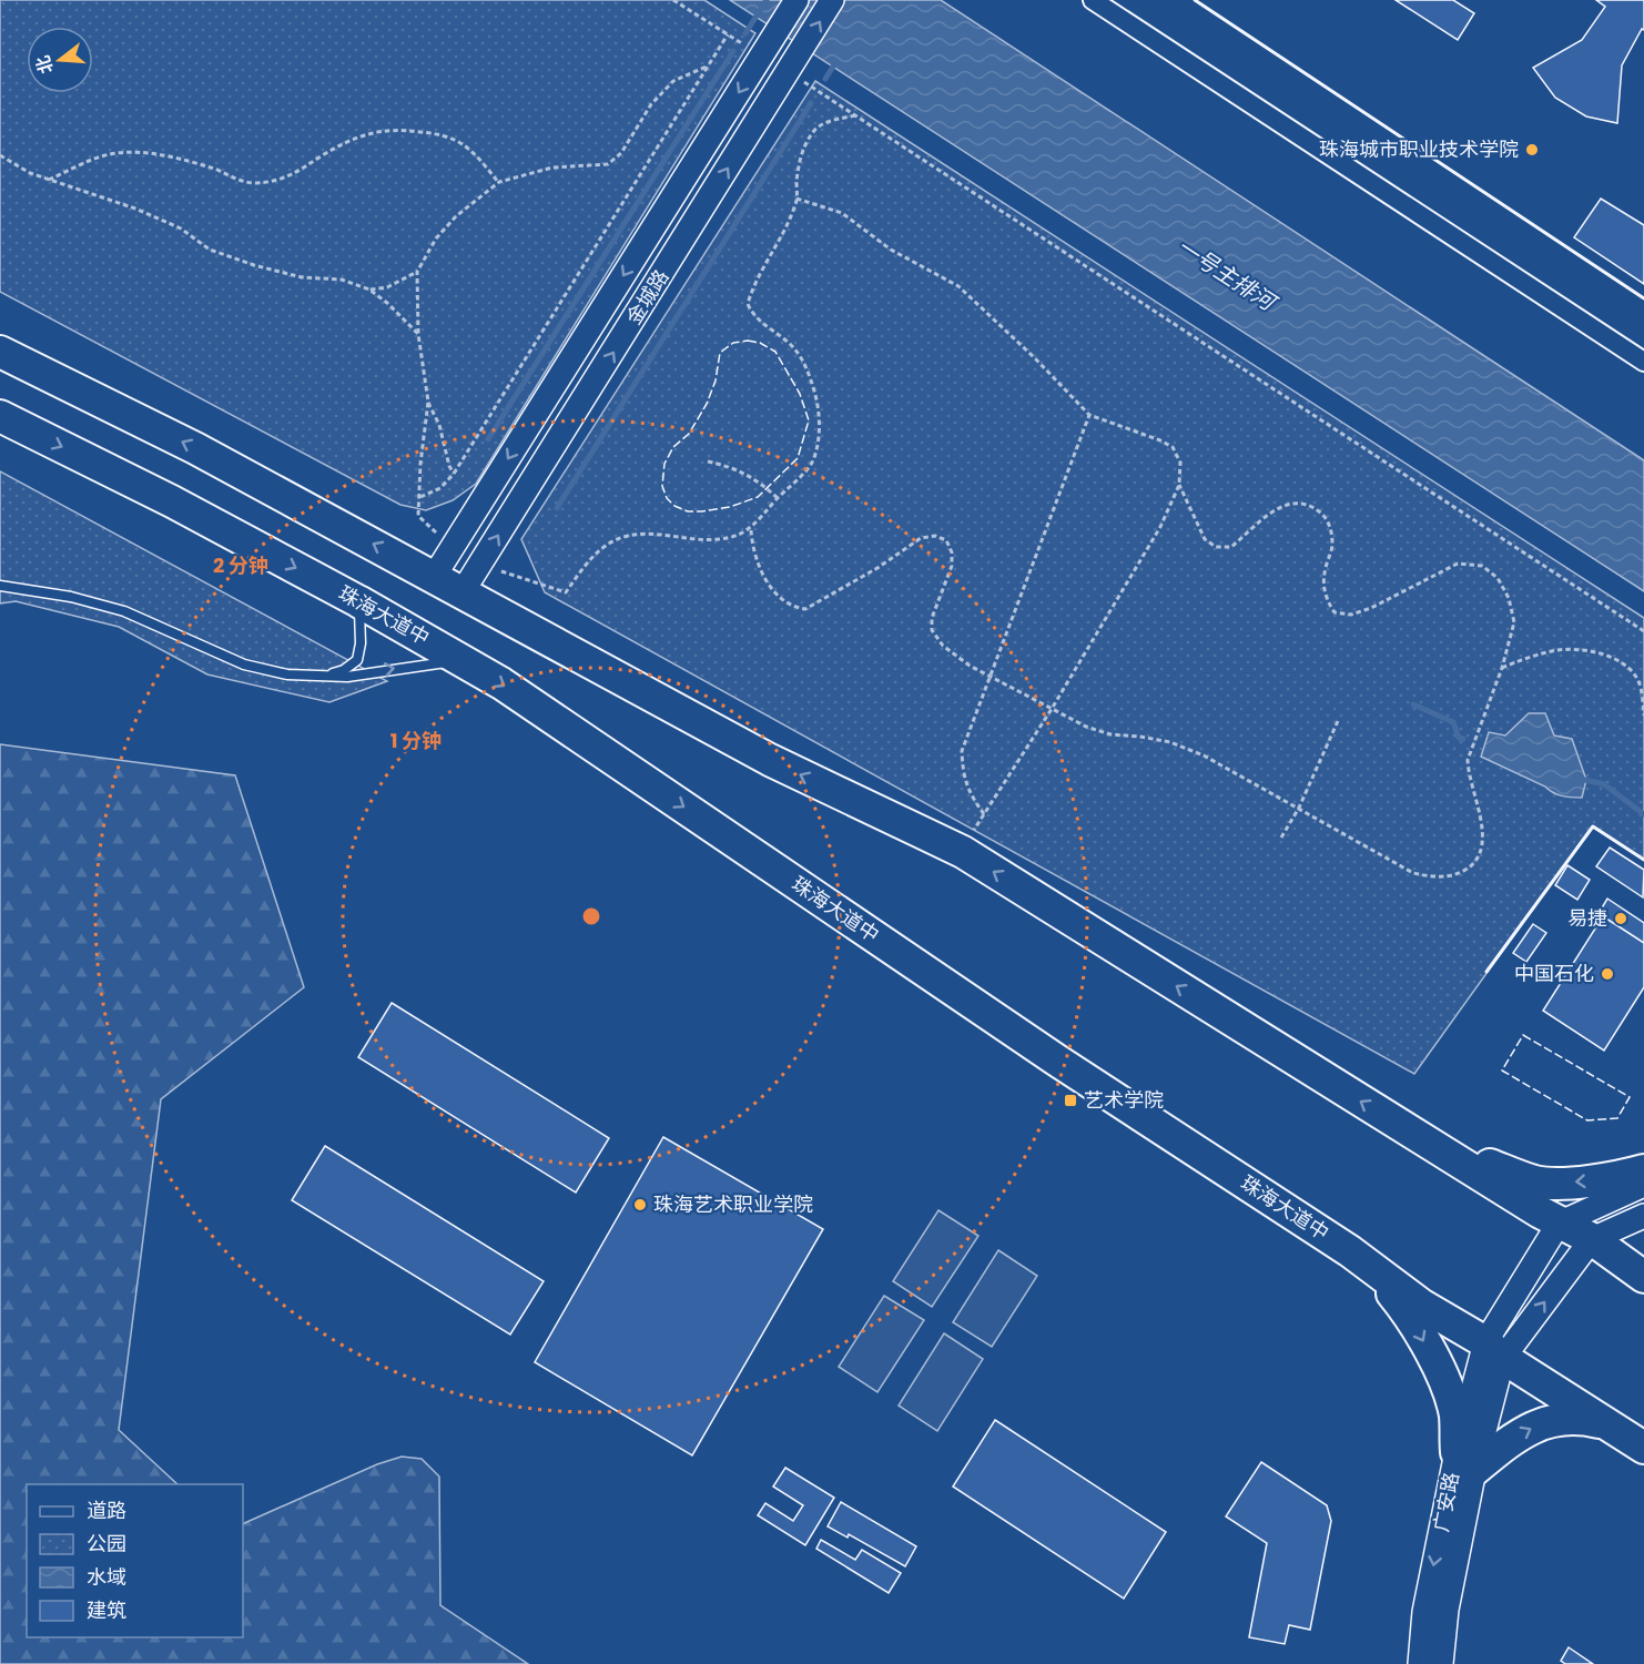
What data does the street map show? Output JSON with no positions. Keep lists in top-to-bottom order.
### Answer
{
  "streets": {
    "highway": ["珠海大道中"],
    "street": ["金城路", "广安路"]
  },
  "crossings": [
    ["珠海大道中", "广安路"]
  ],
  "water": ["一号主排河"],
  "places": {
    "other": [
      "珠海城市职业技术学院",
      "易捷",
      "中国石化",
      "珠海艺术职业学院"
    ],
    "transit": ["艺术学院"]
  },
  "legend": [
    "道路",
    "公园",
    "水域",
    "建筑"
  ],
  "north": "left",
  "rings": ["2 分钟", "1 分钟"]
}
